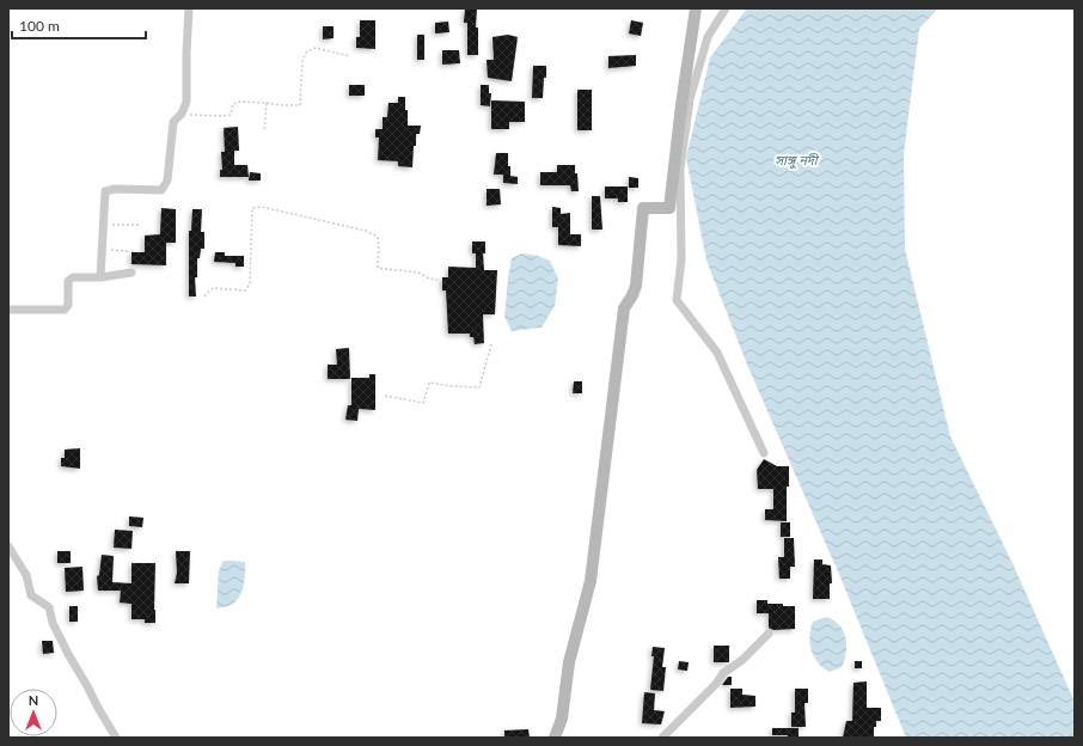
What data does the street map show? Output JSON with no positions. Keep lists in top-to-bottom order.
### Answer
{
  "water": ["সাঙ্গু নদী"],
  "scale_bar": "100 m",
  "north": "top"
}
